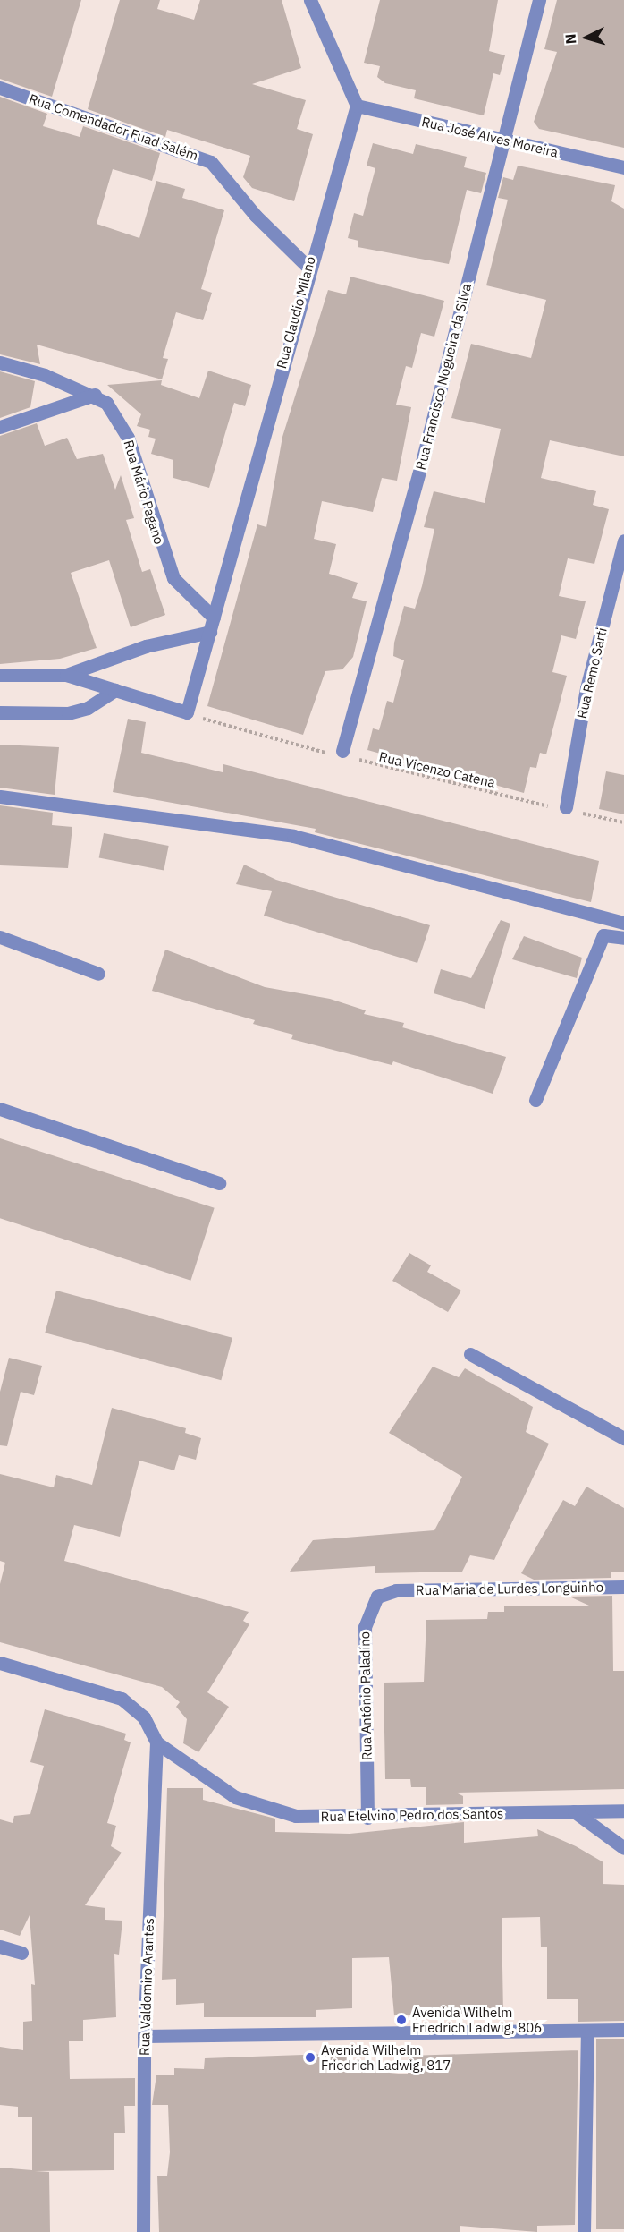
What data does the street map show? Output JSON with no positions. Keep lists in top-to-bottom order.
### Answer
{
  "streets": {
    "street": [
      "Rua Comendador Fuad Salém",
      "Rua José Alves Moreira",
      "Rua Claudio Milano",
      "Rua Francisco Nogueira da Silva",
      "Rua Mário Pagano",
      "Rua Remo Sarti",
      "Rua Maria de Lurdes Longuinho",
      "Rua Antônio Paladino",
      "Rua Etelvino Pedro dos Santos",
      "Rua Valdomiro Arantes"
    ],
    "path": ["Rua Vicenzo Catena"]
  },
  "crossings": [
    ["Rua Comendador Fuad Salém", "Rua Claudio Milano"],
    ["Rua José Alves Moreira", "Rua Claudio Milano"],
    ["Rua José Alves Moreira", "Rua Francisco Nogueira da Silva"],
    ["Rua Claudio Milano", "Rua Mário Pagano"],
    ["Rua Claudio Milano", "Rua Vicenzo Catena"],
    ["Rua Francisco Nogueira da Silva", "Rua Vicenzo Catena"],
    ["Rua Remo Sarti", "Rua Vicenzo Catena"],
    ["Rua Maria de Lurdes Longuinho", "Rua Antônio Paladino"],
    ["Rua Antônio Paladino", "Rua Etelvino Pedro dos Santos"],
    ["Rua Etelvino Pedro dos Santos", "Rua Valdomiro Arantes"]
  ],
  "places": ["Avenida Wilhelm Friedrich Ladwig, 806", "Avenida Wilhelm Friedrich Ladwig, 817"],
  "north": "left"
}
